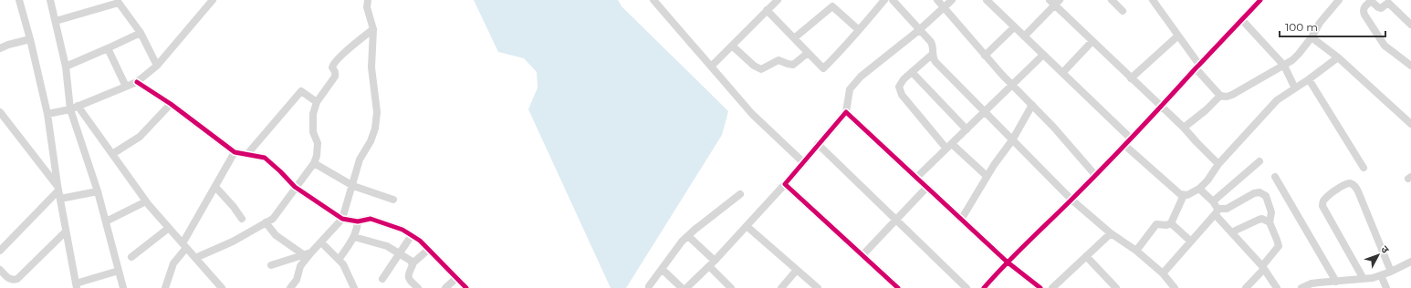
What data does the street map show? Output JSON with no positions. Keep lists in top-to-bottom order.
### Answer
{
  "scale_bar": "100 m",
  "north": "top right"
}
